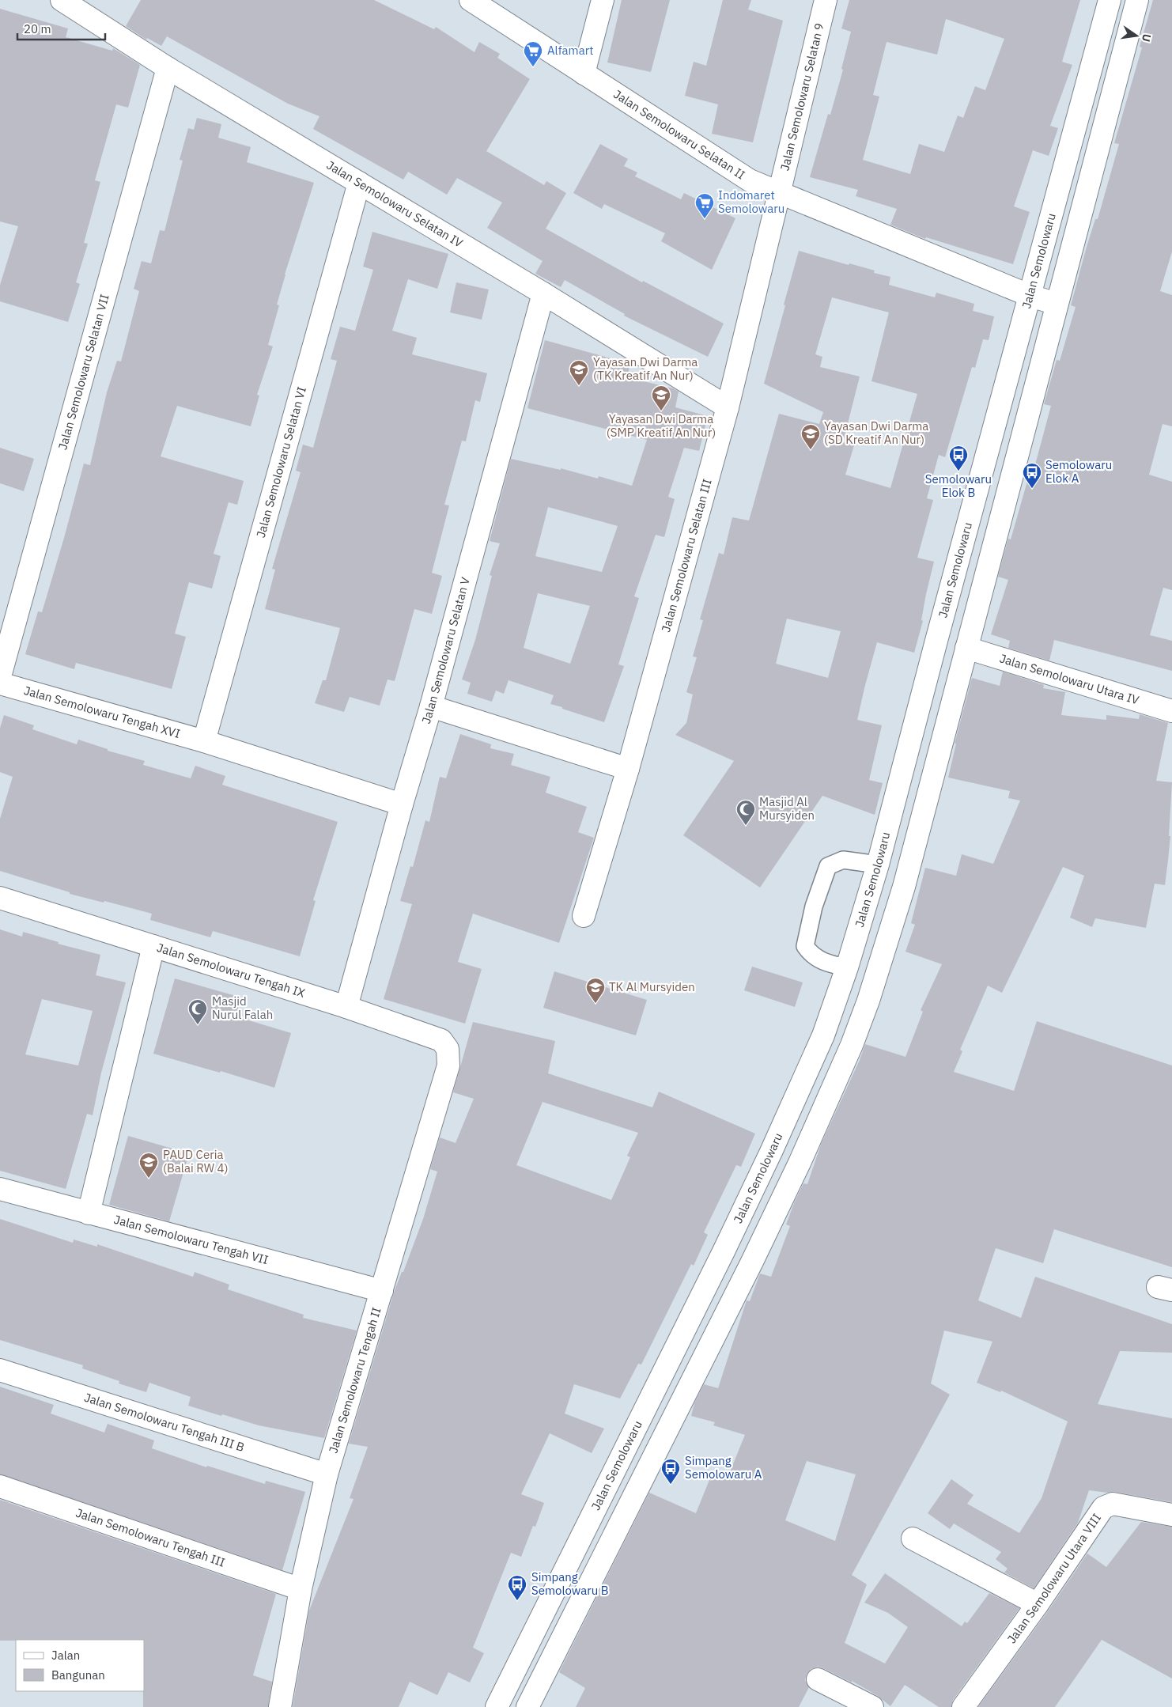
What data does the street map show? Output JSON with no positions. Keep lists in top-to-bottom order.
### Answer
{
  "streets": {
    "street": [
      "Jalan Semolowaru Selatan 9",
      "Jalan Semolowaru Selatan II",
      "Jalan Semolowaru Selatan IV",
      "Jalan Semolowaru",
      "Jalan Semolowaru Selatan VII",
      "Jalan Semolowaru Selatan VI",
      "Jalan Semolowaru Selatan III",
      "Jalan Semolowaru Selatan V",
      "Jalan Semolowaru Utara IV",
      "Jalan Semolowaru Tengah XVI",
      "Jalan Semolowaru Tengah IX",
      "Jalan Semolowaru Tengah VII",
      "Jalan Semolowaru Tengah II",
      "Jalan Semolowaru Tengah III B",
      "Jalan Semolowaru Tengah III",
      "Jalan Semolowaru Utara VIII"
    ]
  },
  "crossings": [
    ["Jalan Semolowaru Selatan 9", "Jalan Semolowaru Selatan II"],
    ["Jalan Semolowaru Selatan 9", "Jalan Semolowaru Selatan III"],
    ["Jalan Semolowaru Selatan II", "Jalan Semolowaru"],
    ["Jalan Semolowaru Selatan II", "Jalan Semolowaru Selatan III"],
    ["Jalan Semolowaru Selatan IV", "Jalan Semolowaru Selatan VII"],
    ["Jalan Semolowaru Selatan IV", "Jalan Semolowaru Selatan VI"],
    ["Jalan Semolowaru Selatan IV", "Jalan Semolowaru Selatan III"],
    ["Jalan Semolowaru Selatan IV", "Jalan Semolowaru Selatan V"],
    ["Jalan Semolowaru Selatan VI", "Jalan Semolowaru Tengah XVI"],
    ["Jalan Semolowaru Selatan V", "Jalan Semolowaru Tengah XVI"],
    ["Jalan Semolowaru Selatan V", "Jalan Semolowaru Tengah IX"],
    ["Jalan Semolowaru Tengah IX", "Jalan Semolowaru Tengah II"],
    ["Jalan Semolowaru Tengah VII", "Jalan Semolowaru Tengah II"],
    ["Jalan Semolowaru Tengah II", "Jalan Semolowaru Tengah III B"],
    ["Jalan Semolowaru Tengah II", "Jalan Semolowaru Tengah III"]
  ],
  "places": {
    "supermarket": ["Alfamart", "Indomaret Semolowaru"],
    "school or university": [
      "Yayasan Dwi Darma (TK Kreatif An Nur)",
      "Yayasan Dwi Darma (SMP Kreatif An Nur)",
      "Yayasan Dwi Darma (SD Kreatif An Nur)",
      "TK Al Mursyiden",
      "PAUD Ceria (Balai RW 4)"
    ],
    "bus stop": [
      "Semolowaru Elok B",
      "Semolowaru Elok A",
      "Simpang Semolowaru A",
      "Simpang Semolowaru B"
    ],
    "mosque": ["Masjid Al Mursyiden", "Masjid Nurul Falah"]
  },
  "legend": ["Jalan", "Bangunan"],
  "scale_bar": "20 m",
  "north": "right"
}
